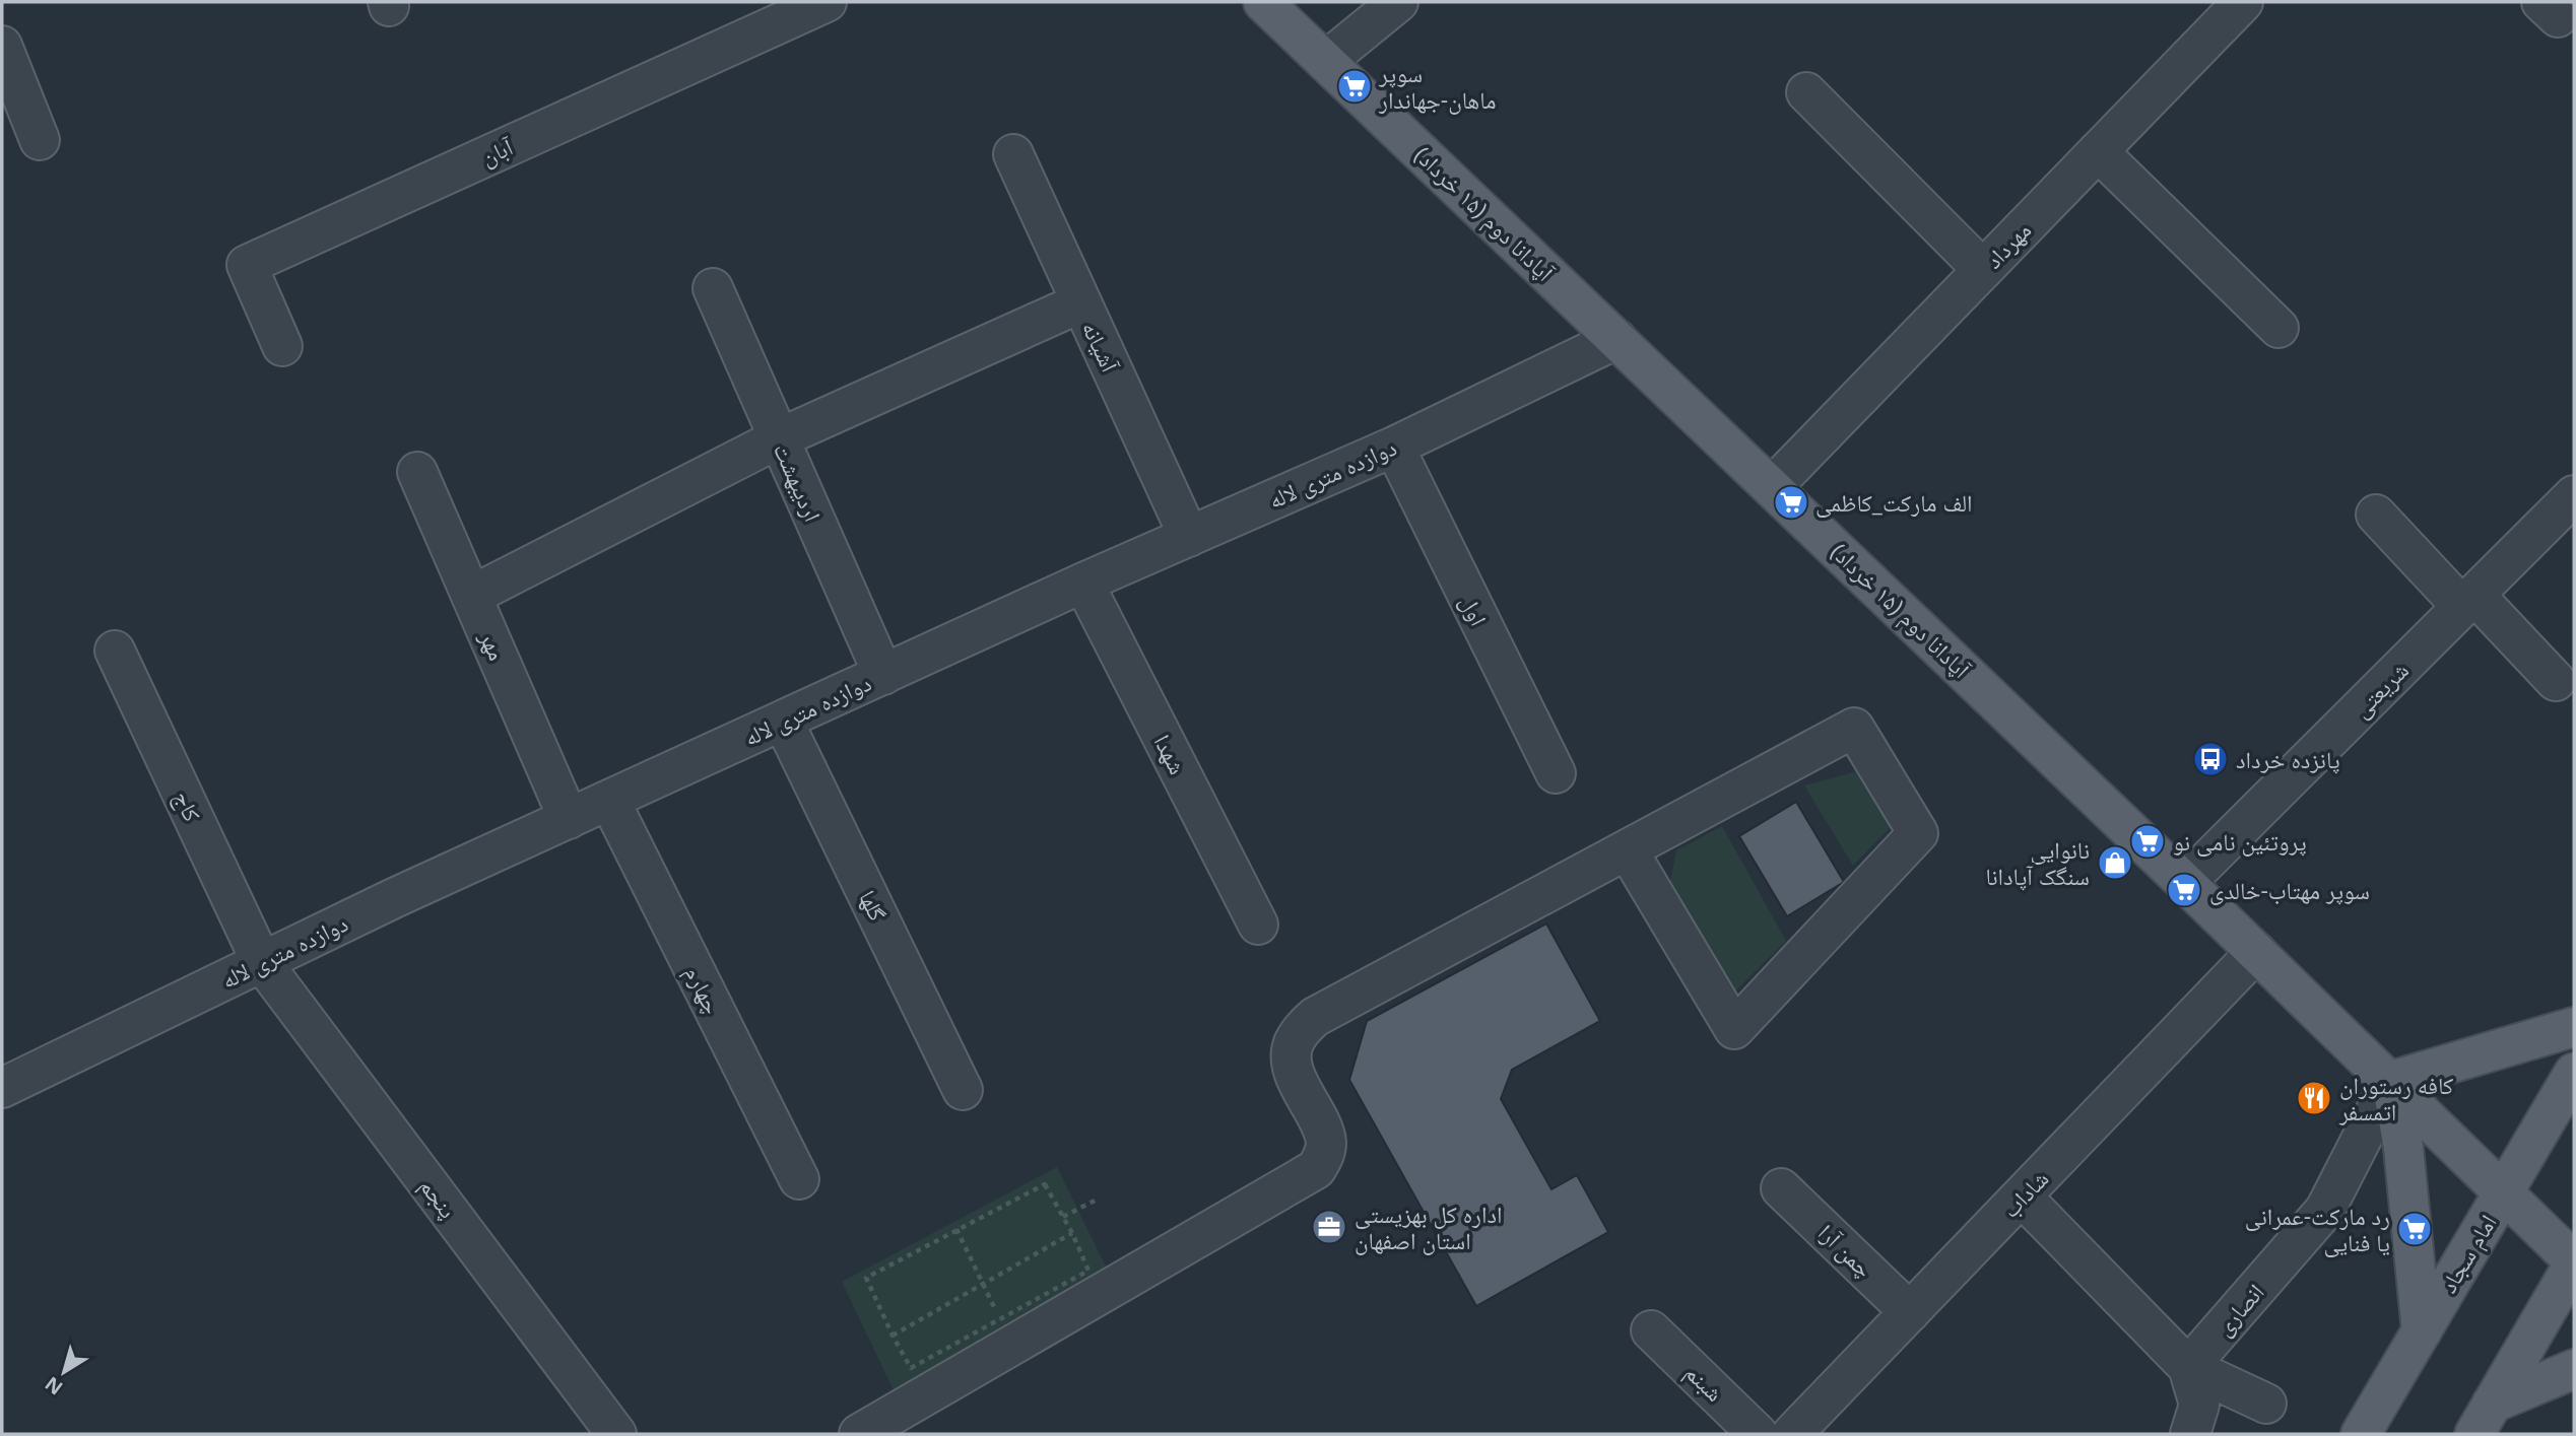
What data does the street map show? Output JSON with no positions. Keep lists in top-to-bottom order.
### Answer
{
  "streets": {
    "main road": ["آپادانا دوم (۱۵ خرداد)", "امام سجاد"],
    "street": [
      "آبان",
      "مهرداد",
      "آشیانه",
      "دوازده متری لاله",
      "اردیبهشت",
      "اول",
      "مهر",
      "شریعتی",
      "شهدا",
      "کاج",
      "گلها",
      "چهارم",
      "شاداب",
      "پنجم",
      "چمن آرا",
      "انصاری",
      "شبنم"
    ]
  },
  "crossings": [
    ["آپادانا دوم (۱۵ خرداد)", "مهرداد"],
    ["آپادانا دوم (۱۵ خرداد)", "دوازده متری لاله"],
    ["آپادانا دوم (۱۵ خرداد)", "شریعتی"],
    ["آپادانا دوم (۱۵ خرداد)", "شاداب"],
    ["آپادانا دوم (۱۵ خرداد)", "امام سجاد"],
    ["آپادانا دوم (۱۵ خرداد)", "انصاری"],
    ["آشیانه", "دوازده متری لاله"],
    ["دوازده متری لاله", "اردیبهشت"],
    ["دوازده متری لاله", "اول"],
    ["دوازده متری لاله", "مهر"],
    ["دوازده متری لاله", "شهدا"],
    ["دوازده متری لاله", "کاج"],
    ["دوازده متری لاله", "گلها"],
    ["دوازده متری لاله", "چهارم"],
    ["دوازده متری لاله", "پنجم"],
    ["کاج", "پنجم"],
    ["شاداب", "چمن آرا"]
  ],
  "places": {
    "supermarket": [
      "سوپر ماهان-جهاندار",
      "الف مارکت_کاظمی",
      "پروتئین نامی نو",
      "سوپر مهتاب-خالدی",
      "رد مارکت-عمرانی یا فنایی"
    ],
    "bus stop": ["پانزده خرداد"],
    "shop": ["نانوایی سنگک آپادانا"],
    "restaurant": ["كافه رستوران اتمسفر"],
    "office": ["اداره کل بهزیستی استان اصفهان"]
  },
  "north": "bottom left"
}
